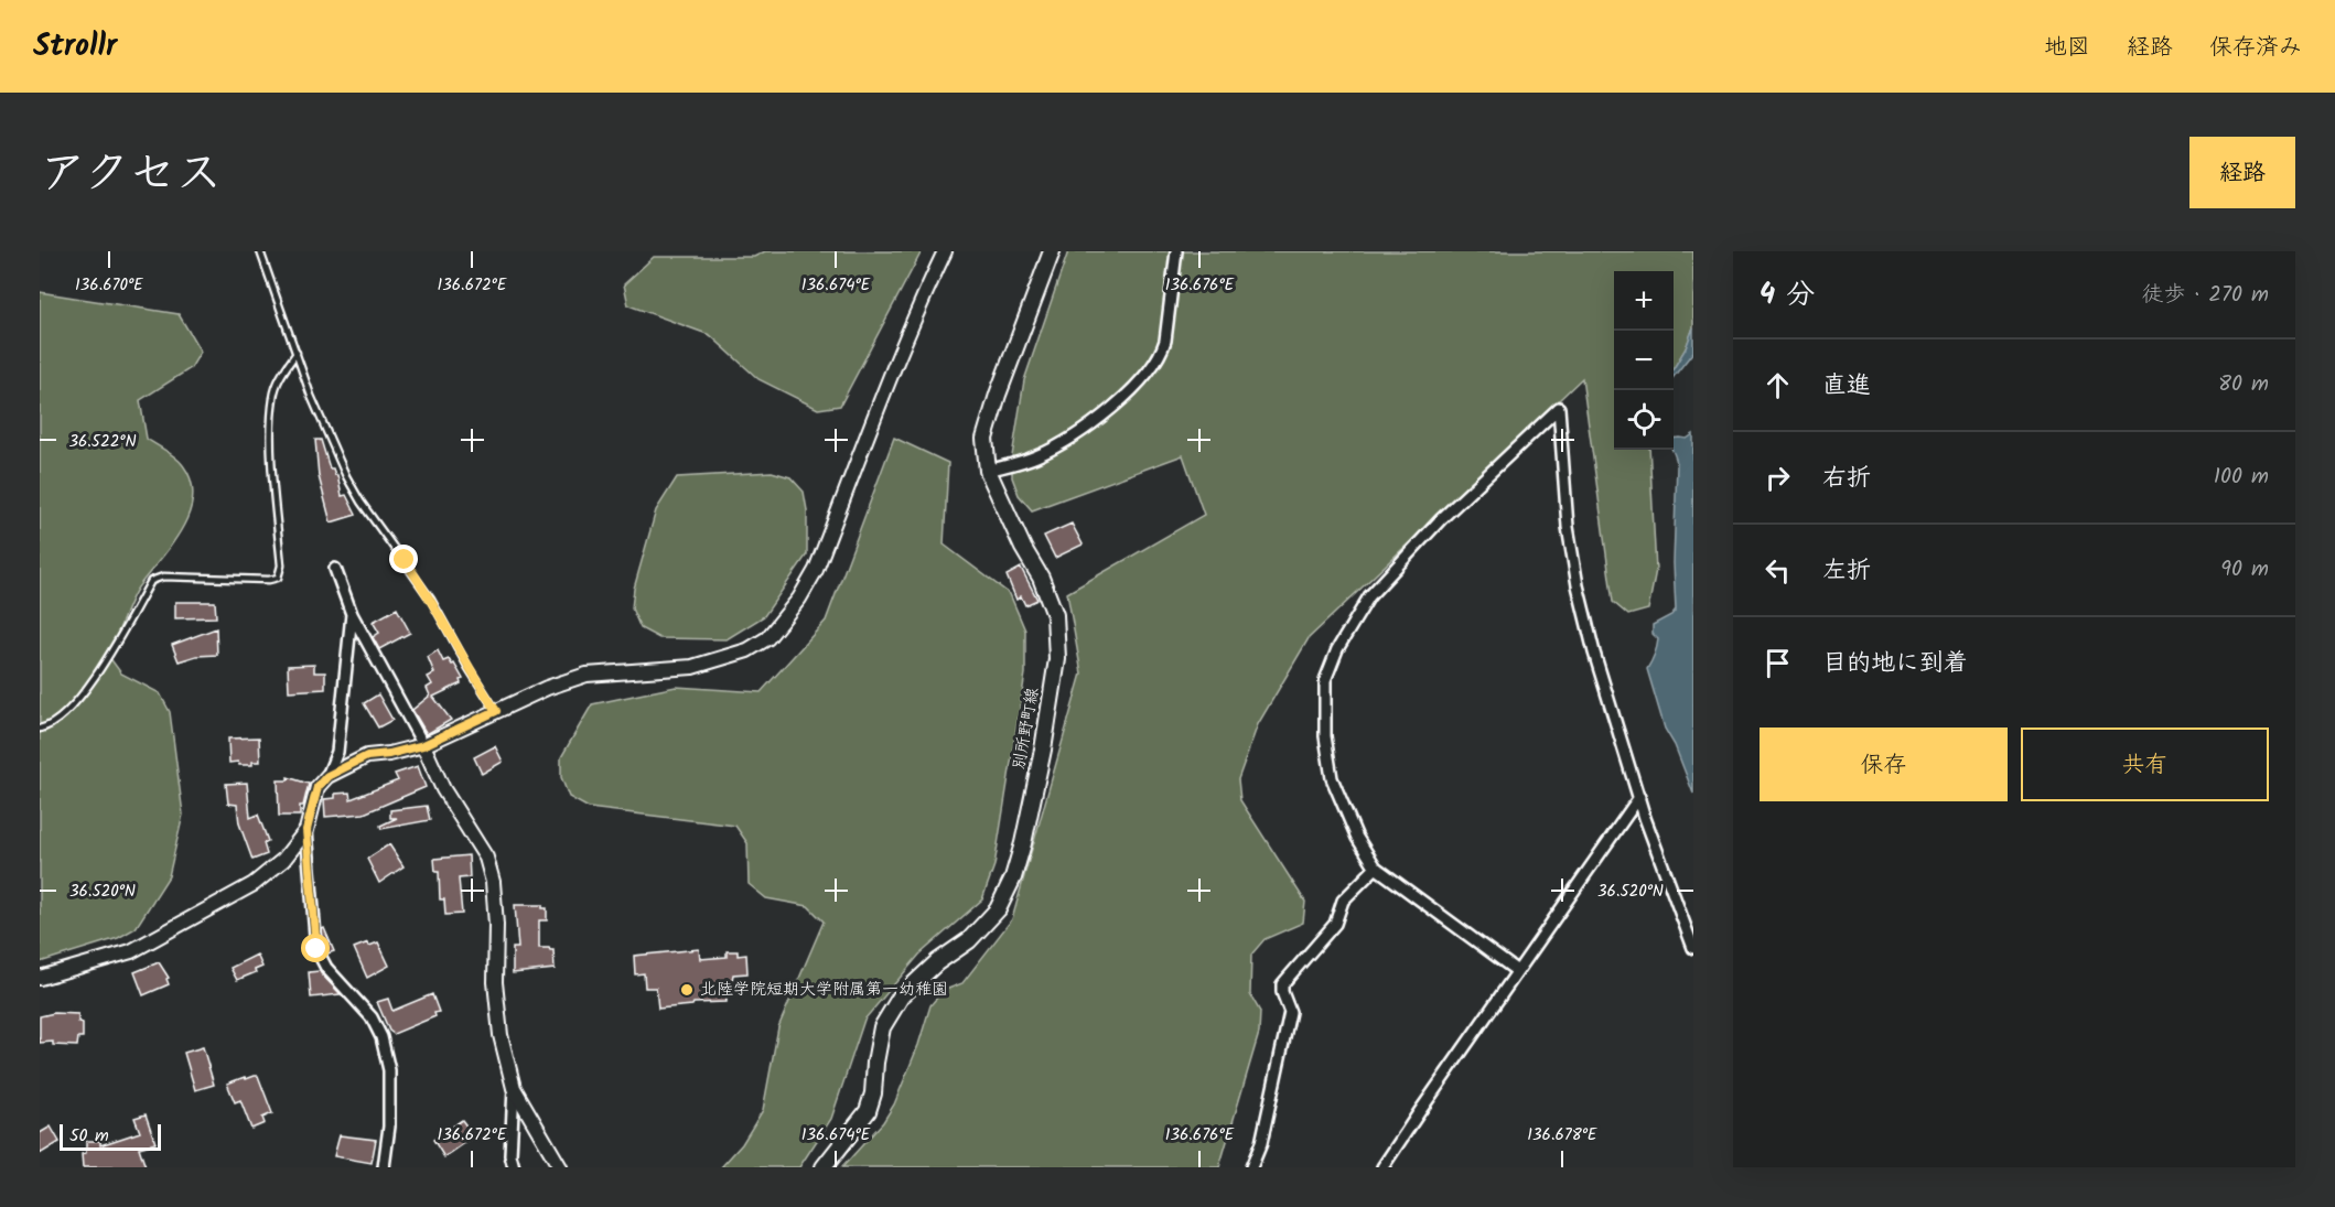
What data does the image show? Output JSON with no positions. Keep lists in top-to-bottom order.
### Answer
{
  "streets": {
    "main road": ["別所野町線"]
  },
  "places": ["北陸学院短期大学附属第一幼稚園"],
  "scale_bar": "50 m",
  "page": {
    "header": "Strollr",
    "nav": ["地図", "経路", "保存済み"],
    "title": "アクセス",
    "buttons": [
      "経路",
      ["保存", "共有"]
    ],
    "heading": ["4 分", "徒歩 · 270 m"],
    "map_buttons": ["+", "−"],
    "list": [
      ["直進", "80 m"],
      ["右折", "100 m"],
      ["左折", "90 m"],
      "目的地に到着"
    ],
    "scale": "50 m"
  },
  "coordinates": [
    "136.670°E",
    "136.672°E",
    "136.674°E",
    "136.676°E",
    "36.522°N",
    "36.520°N",
    "136.678°E"
  ]
}
